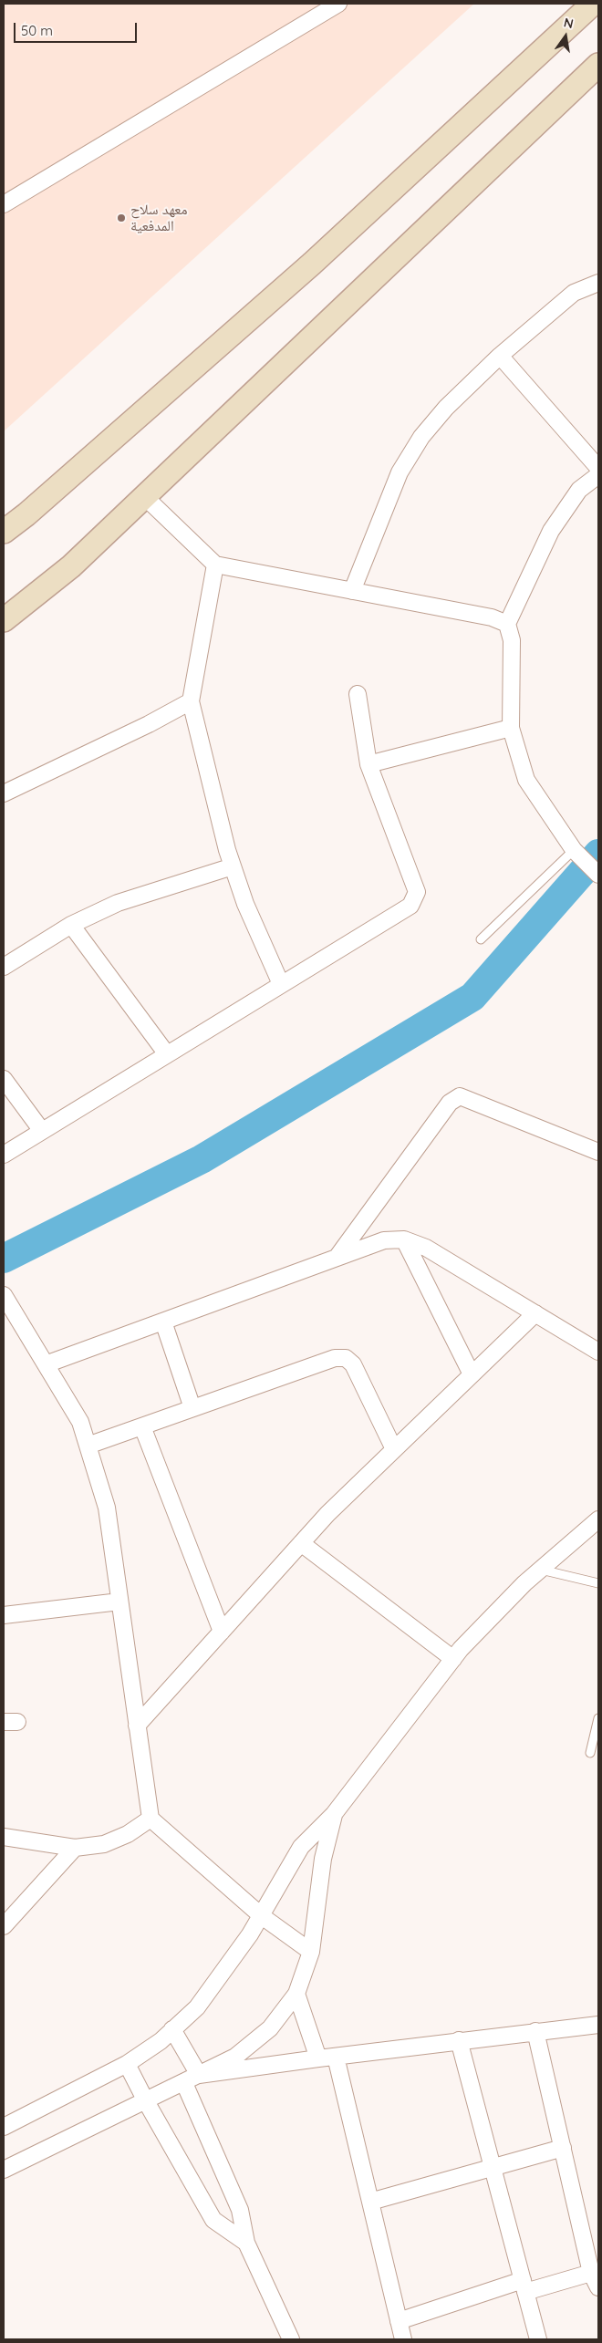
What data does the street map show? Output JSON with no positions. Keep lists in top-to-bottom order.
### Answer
{
  "places": ["معهد سلاح المدفعية"],
  "scale_bar": "50 m",
  "north": "top"
}
